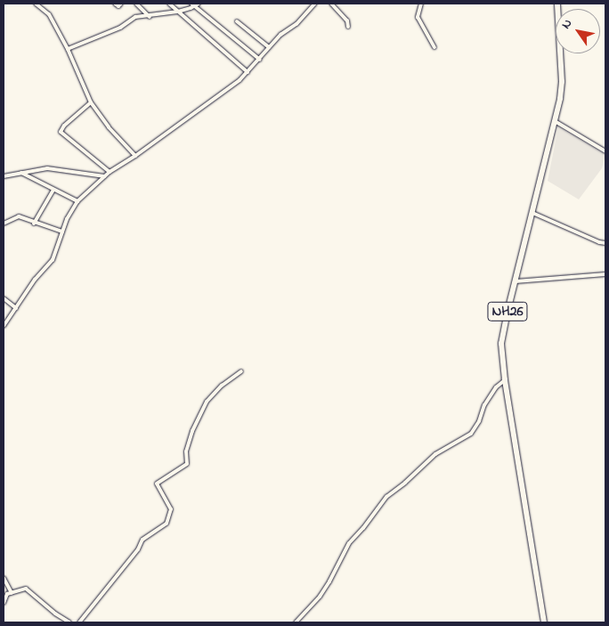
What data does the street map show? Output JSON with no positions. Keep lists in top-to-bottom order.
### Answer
{
  "streets": {
    "highway": ["NH26"]
  },
  "north": "top left"
}
